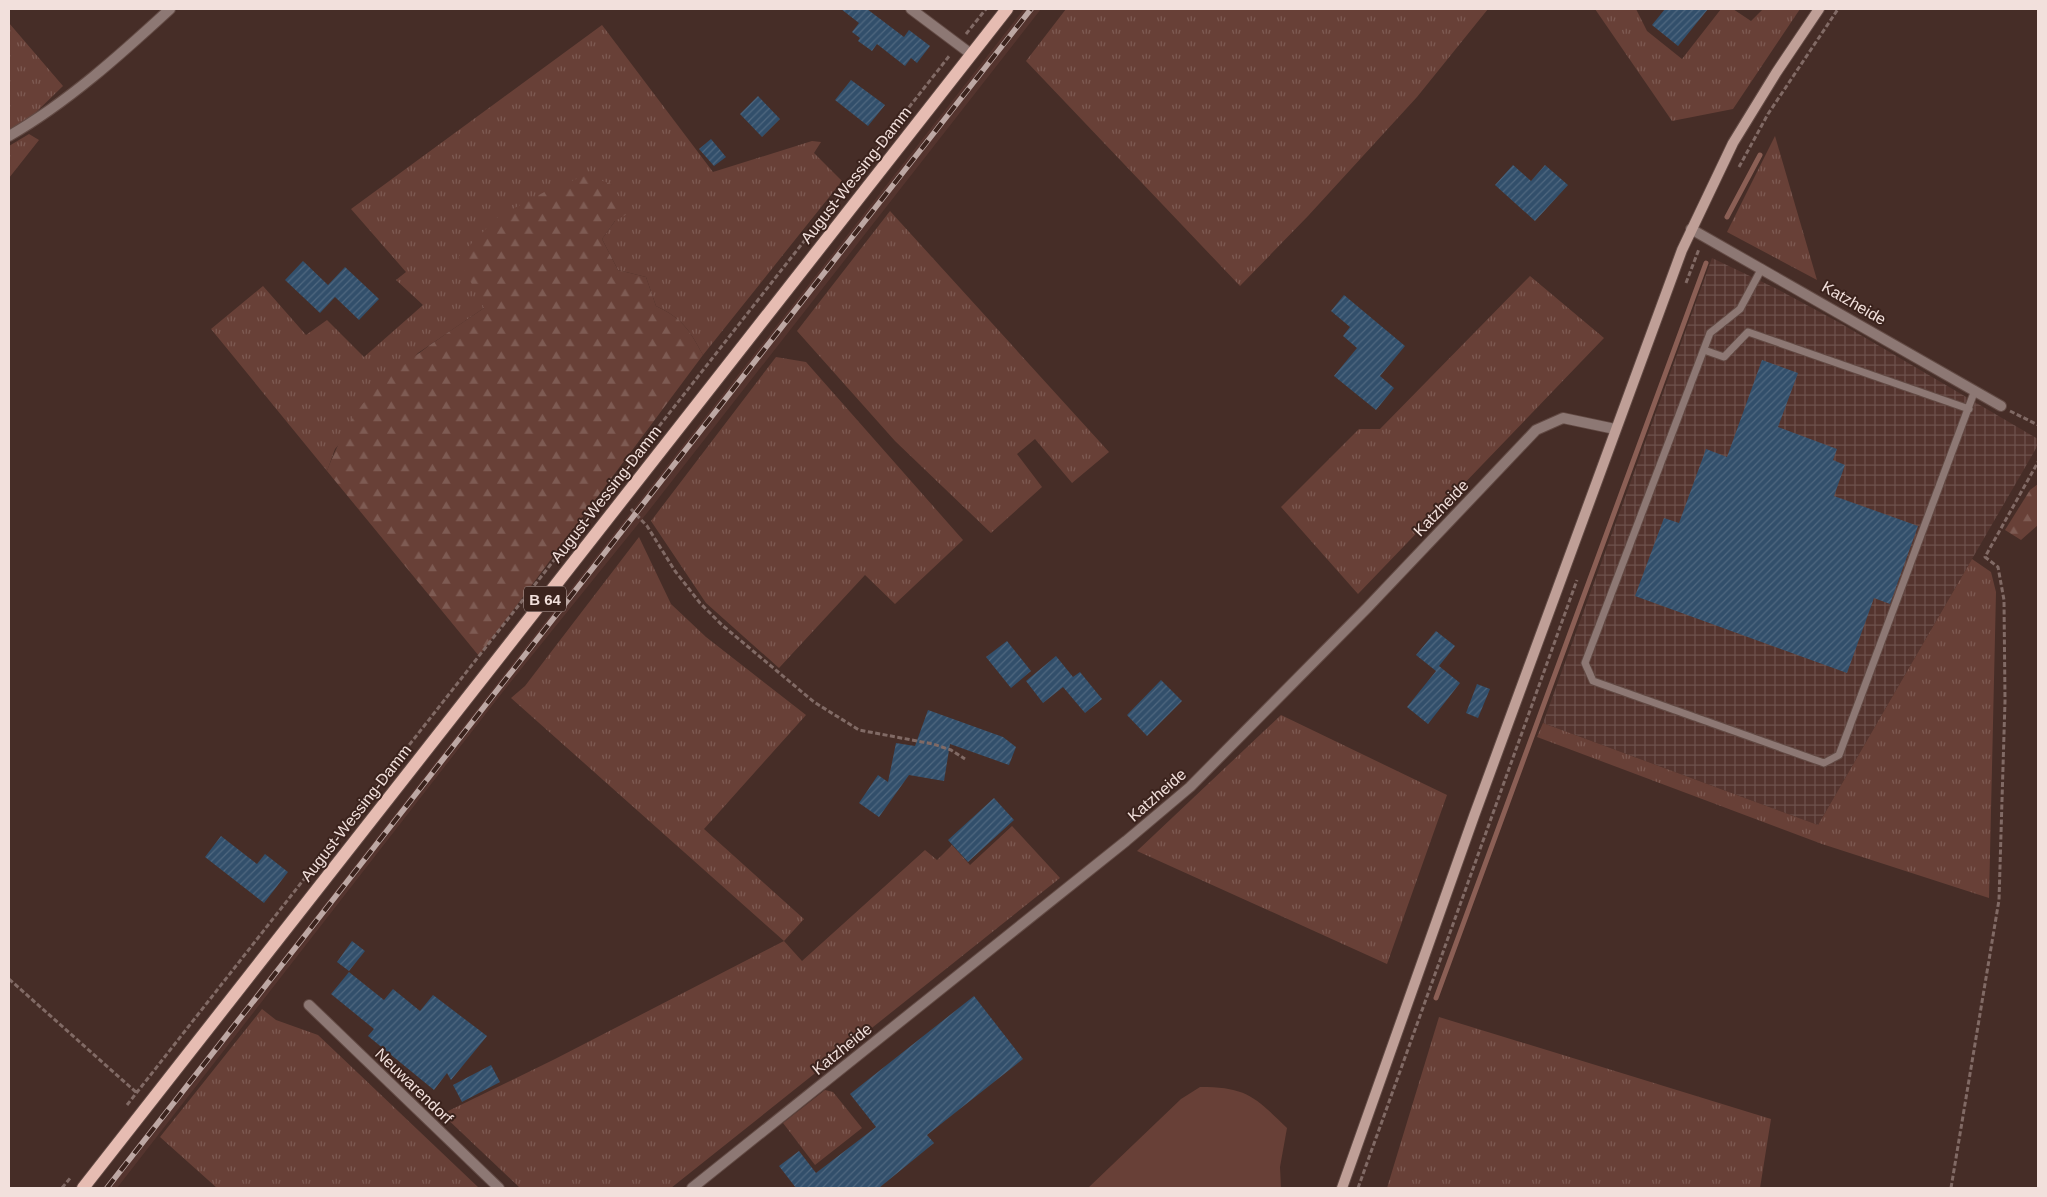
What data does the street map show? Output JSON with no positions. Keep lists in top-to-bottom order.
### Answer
{
  "streets": {
    "main road": ["August-Wessing-Damm", "B 64"],
    "street": ["Katzheide", "Neuwarendorf"]
  }
}
